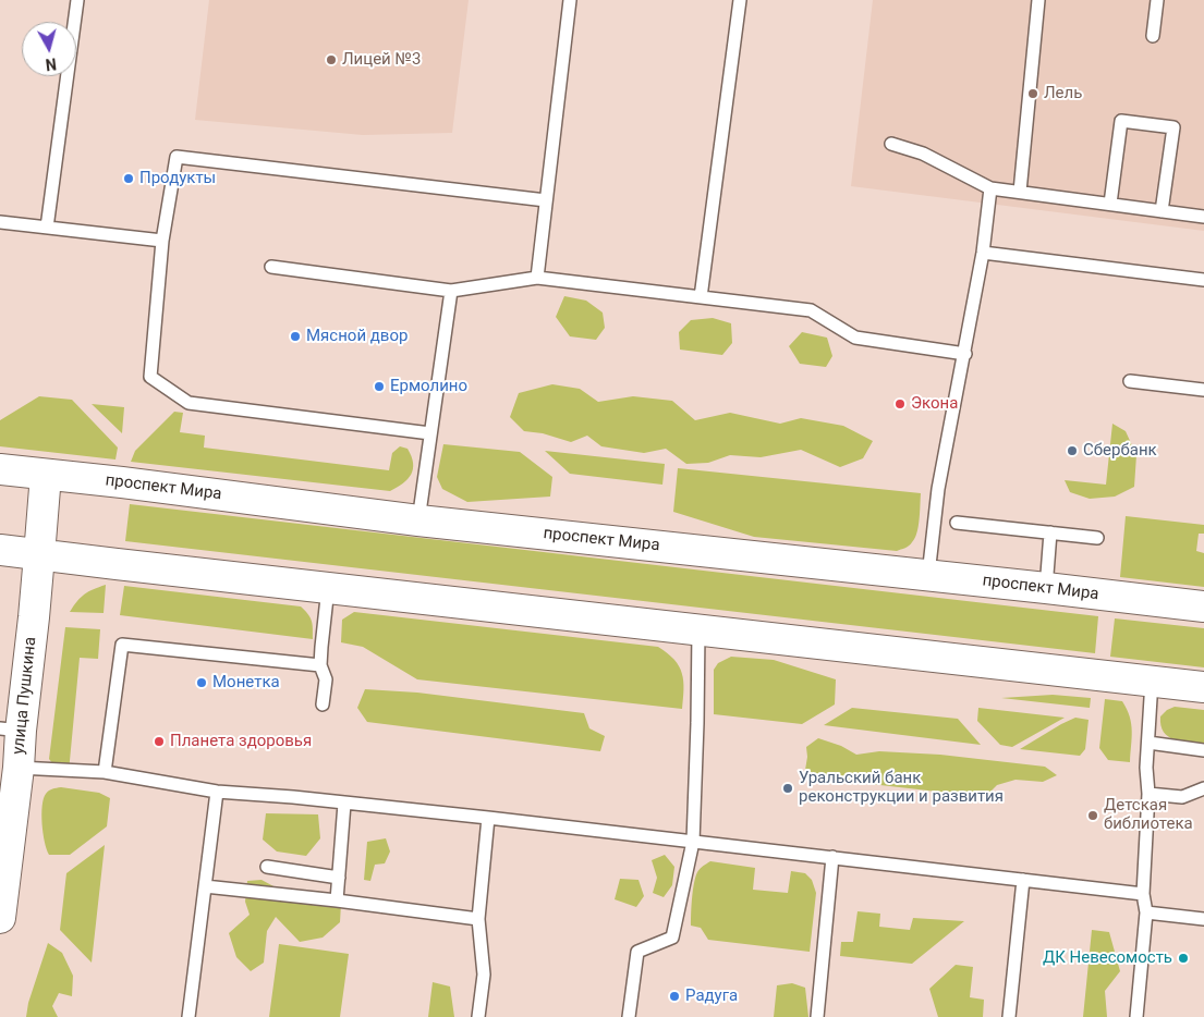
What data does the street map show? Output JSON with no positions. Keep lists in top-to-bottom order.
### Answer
{
  "streets": {
    "main road": ["проспект Мира", "улица Пушкина"]
  },
  "crossings": [
    ["проспект Мира", "улица Пушкина"]
  ],
  "places": [
    "Лицей №3",
    "Лель",
    "Продукты",
    "Мясной двор",
    "Ермолино",
    "Экона",
    "Сбербанк",
    "Монетка",
    "Планета здоровья",
    "Уральский банк реконструкции и развития",
    "Детская библиотека",
    "ДК Невесомость",
    "Радуга"
  ],
  "north": "bottom"
}
